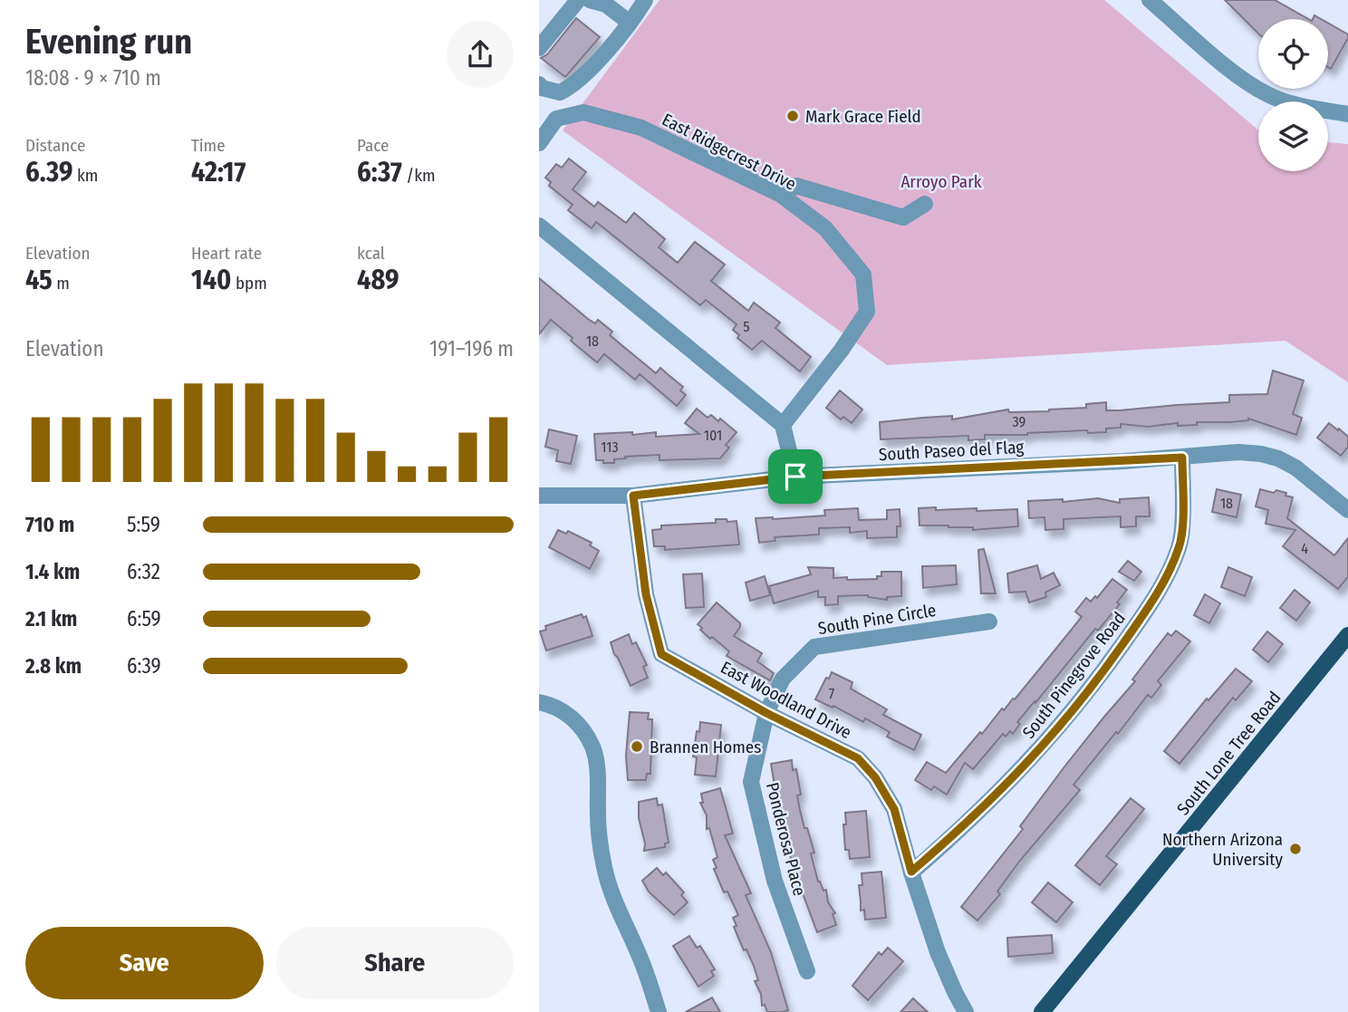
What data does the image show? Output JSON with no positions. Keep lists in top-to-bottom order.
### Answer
{
  "streets": {
    "main road": ["South Lone Tree Road"],
    "street": [
      "East Ridgecrest Drive",
      "South Paseo del Flag",
      "South Pine Circle",
      "South Pinegrove Road",
      "East Woodland Drive",
      "Ponderosa Place"
    ]
  },
  "crossings": [
    ["South Paseo del Flag", "South Pinegrove Road"],
    ["South Paseo del Flag", "East Woodland Drive"],
    ["South Pine Circle", "East Woodland Drive"],
    ["South Pine Circle", "Ponderosa Place"],
    ["South Pinegrove Road", "East Woodland Drive"],
    ["East Woodland Drive", "Ponderosa Place"]
  ],
  "parks": ["Arroyo Park"],
  "places": ["Mark Grace Field", "Brannen Homes", "Northern Arizona University"],
  "house_numbers": [
    "5",
    "18",
    "39",
    "101",
    "113",
    "18",
    "4",
    "7"
  ],
  "page": {
    "heading": ["Evening run", "18:08 · 9 × 710 m"],
    "stats": [
      ["Distance", "6.39 km"],
      ["Time", "42:17"],
      ["Pace", "6:37 /km"],
      ["Elevation", "45 m"],
      ["Heart rate", "140 bpm"],
      ["kcal", "489"]
    ],
    "chart": ["Elevation", "191–196 m"],
    "list": [
      {
        "name": "710 m",
        "note": "5:59"
      },
      {
        "name": "1.4 km",
        "note": "6:32"
      },
      {
        "name": "2.1 km",
        "note": "6:59"
      },
      {
        "name": "2.8 km",
        "note": "6:39"
      }
    ],
    "buttons": ["Save", "Share"]
  }
}
